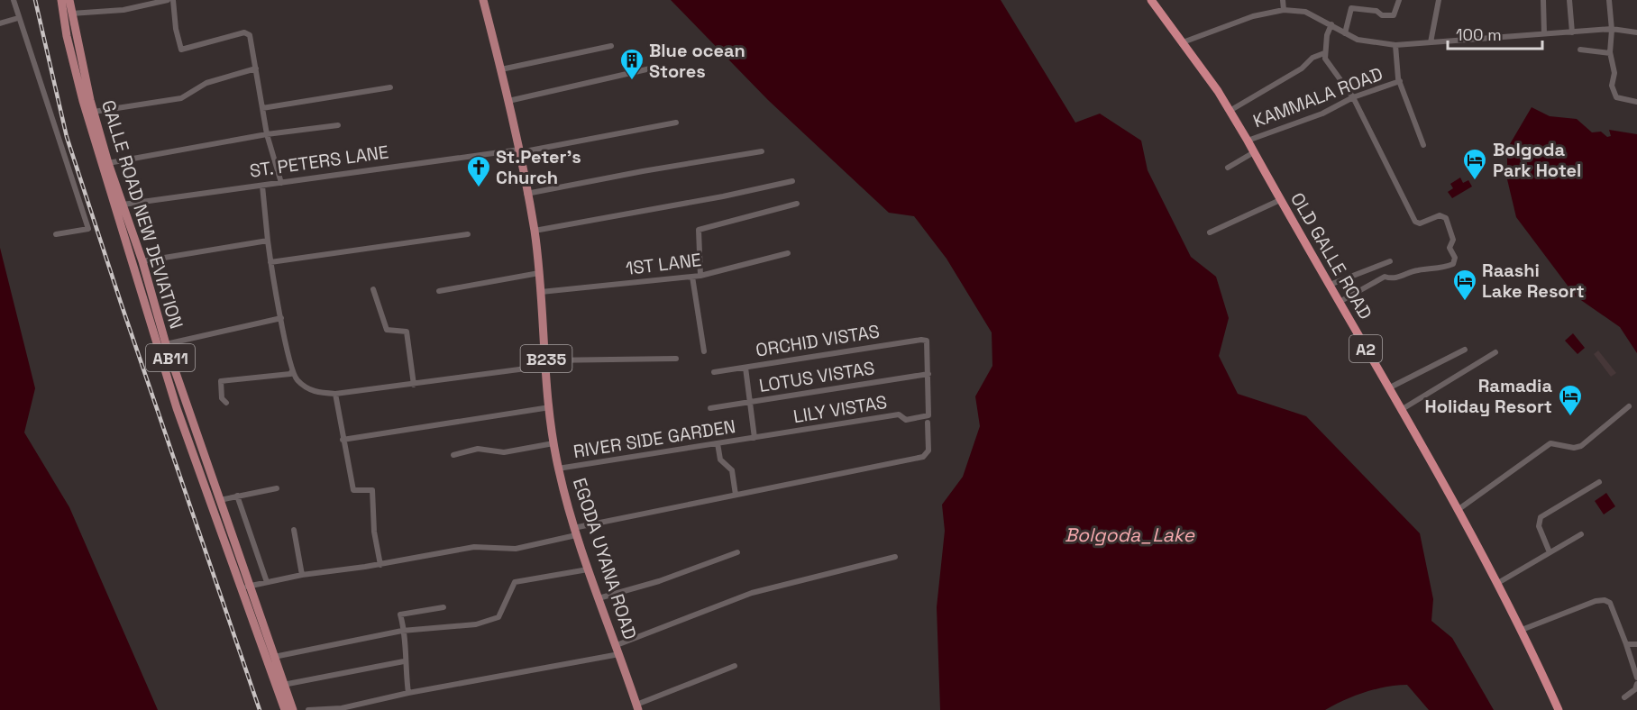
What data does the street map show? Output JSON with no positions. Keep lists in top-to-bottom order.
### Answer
{
  "streets": {
    "highway": ["OLD GALLE ROAD", "A2"],
    "main road": [
      "GALLE ROAD NEW DEVIATION",
      "AB11",
      "B235",
      "EGODA UYANA ROAD"
    ],
    "street": [
      "KAMMALA ROAD",
      "ST. PETERS LANE",
      "1ST LANE",
      "ORCHID VISTAS",
      "LOTUS VISTAS",
      "LILY VISTAS",
      "RIVER SIDE GARDEN"
    ]
  },
  "crossings": [
    ["KAMMALA ROAD", "OLD GALLE ROAD"],
    ["ST. PETERS LANE", "GALLE ROAD NEW DEVIATION"],
    ["ST. PETERS LANE", "EGODA UYANA ROAD"],
    ["1ST LANE", "EGODA UYANA ROAD"],
    ["ORCHID VISTAS", "LOTUS VISTAS"],
    ["ORCHID VISTAS", "LILY VISTAS"],
    ["LOTUS VISTAS", "LILY VISTAS"],
    ["LILY VISTAS", "RIVER SIDE GARDEN"],
    ["RIVER SIDE GARDEN", "EGODA UYANA ROAD"]
  ],
  "water": ["Bolgoda_Lake"],
  "places": {
    "building": ["Blue ocean Stores"],
    "hotel": ["Bolgoda Park Hotel", "Raashi Lake Resort", "Ramadia Holiday Resort"],
    "church": ["St.Peter's Church"]
  },
  "scale_bar": "100 m"
}
